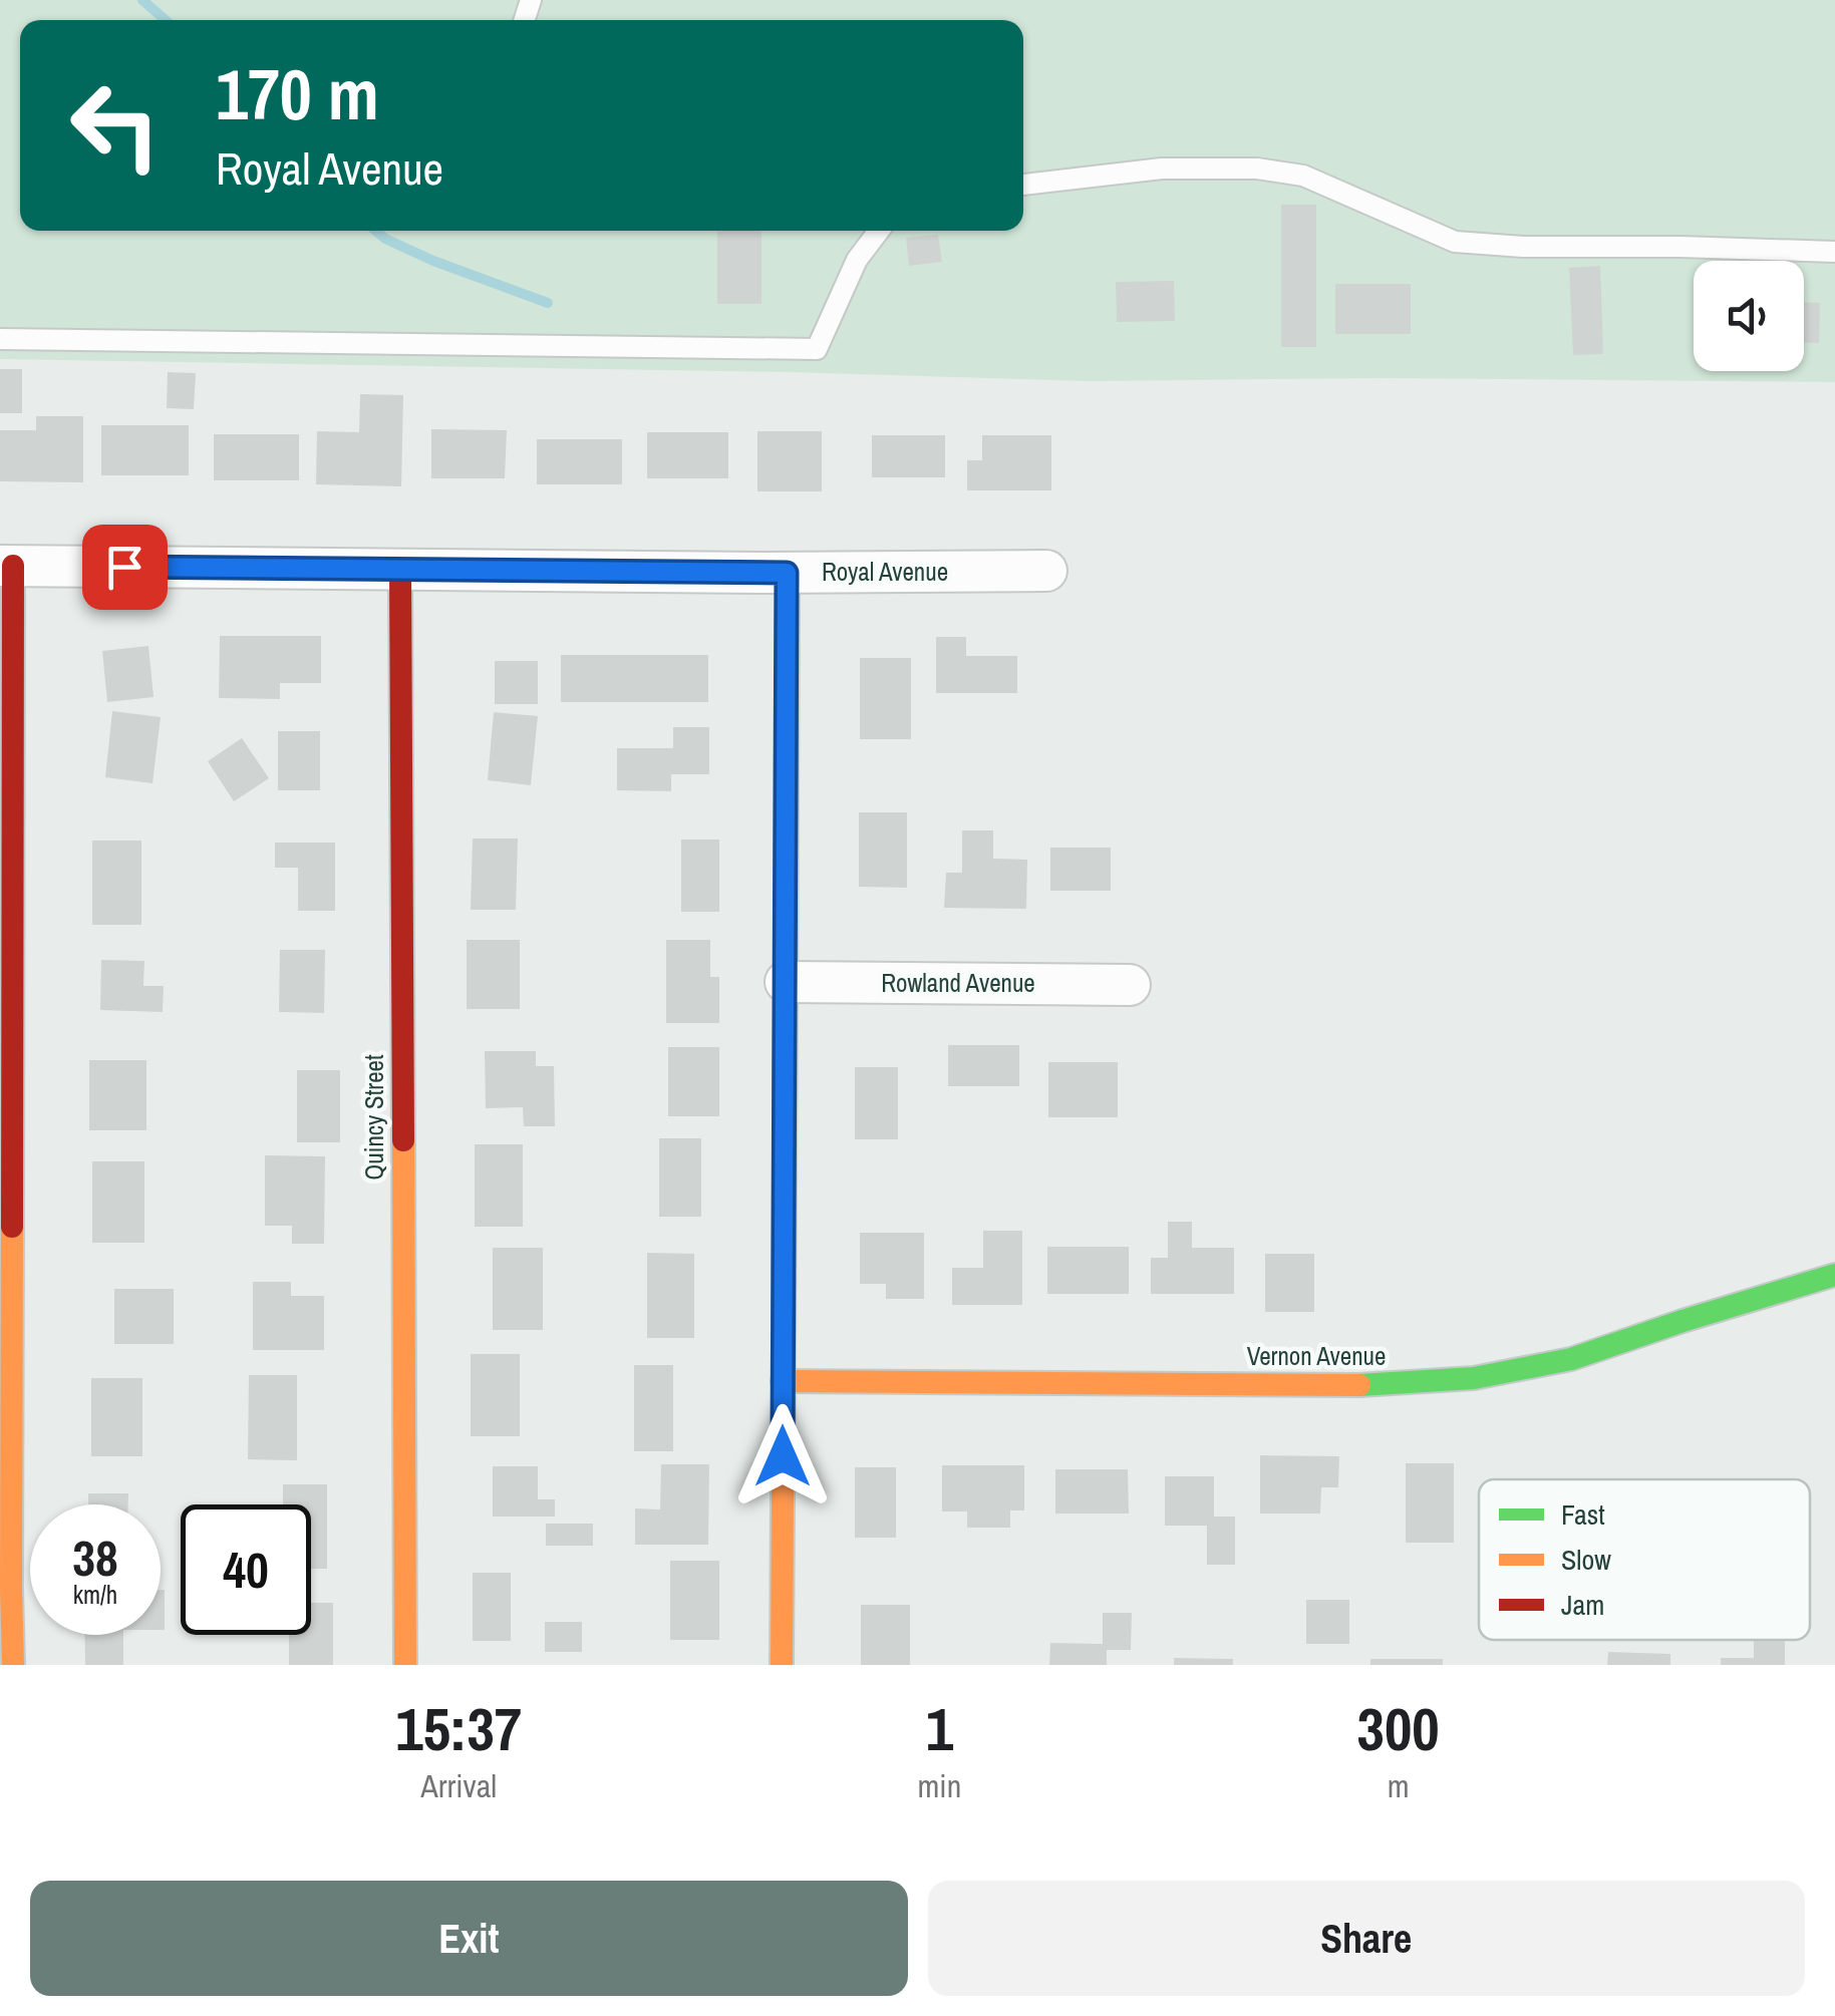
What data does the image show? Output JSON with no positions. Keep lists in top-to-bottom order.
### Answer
{
  "streets": {
    "street": [
      "Royal Avenue",
      "Rowland Avenue",
      "Quincy Street",
      "Vernon Avenue"
    ]
  },
  "crossings": [
    ["Royal Avenue", "Quincy Street"]
  ],
  "legend": ["Fast", "Slow", "Jam"],
  "page": {
    "turn": ["170 m", "Royal Avenue"],
    "speed": "38 km/h",
    "limit": "40",
    "eta": [
      "15:37",
      "Arrival",
      "1",
      "min",
      "300",
      "m"
    ],
    "buttons": ["Exit", "Share"]
  }
}
